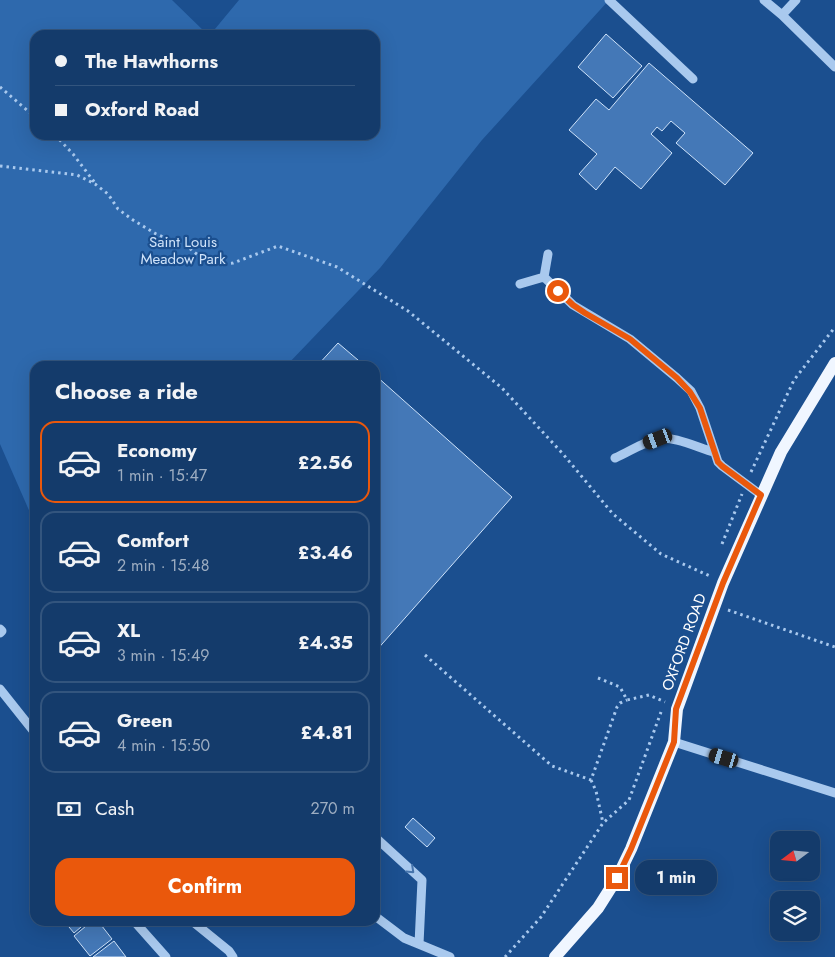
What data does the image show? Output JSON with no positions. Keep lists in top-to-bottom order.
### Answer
{
  "streets": {
    "main road": ["OXFORD ROAD"]
  },
  "parks": ["Saint Louis Meadow Park"],
  "north": "left",
  "page": {
    "banner": ["The Hawthorns", "Oxford Road"],
    "heading": "Choose a ride",
    "list": [
      {
        "name": "Economy",
        "note": "1 min · 15:47",
        "value": "£2.56"
      },
      {
        "name": "Comfort",
        "note": "2 min · 15:48",
        "value": "£3.46"
      },
      {
        "name": "XL",
        "note": "3 min · 15:49",
        "value": "£4.35"
      },
      {
        "name": "Green",
        "note": "4 min · 15:50",
        "value": "£4.81"
      }
    ],
    "pay": ["Cash", "270 m"],
    "buttons": "Confirm",
    "bubble": "1 min"
  }
}
